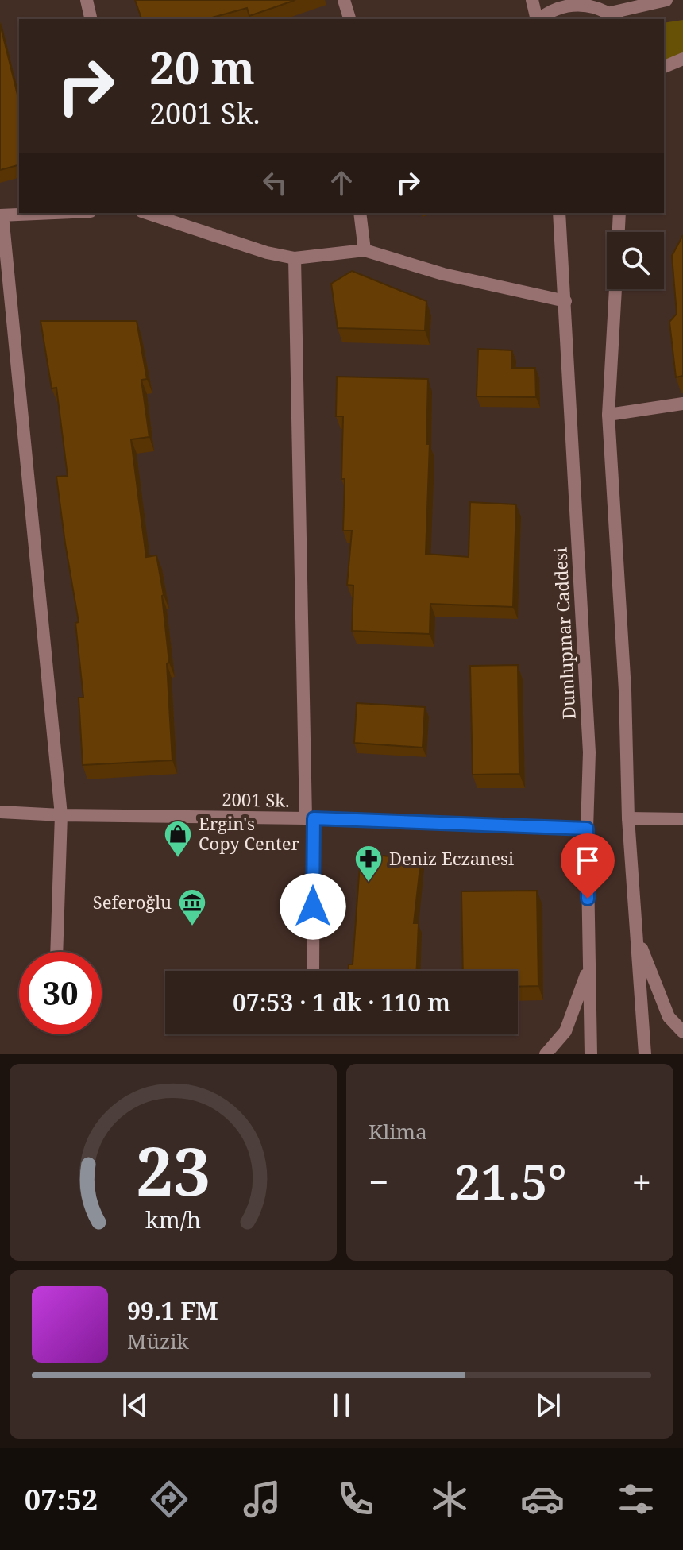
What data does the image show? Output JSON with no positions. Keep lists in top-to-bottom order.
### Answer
{
  "streets": {
    "street": ["Dumlupınar Caddesi", "2001 Sk."]
  },
  "crossings": [
    ["Dumlupınar Caddesi", "2001 Sk."]
  ],
  "places": {
    "shop": ["Ergin's Copy Center"],
    "pharmacy": ["Deniz Eczanesi"],
    "museum": ["Seferoğlu"]
  },
  "page": {
    "turn": ["20 m", "2001 Sk."],
    "limit": "30",
    "trip": "07:53 · 1 dk · 110 m",
    "tile": "Klima",
    "heat": ["−", "21.5°", "+"],
    "song": ["99.1 FM", "Müzik"],
    "tabs": "07:52",
    "gauge": ["23", "km/h"]
  }
}
